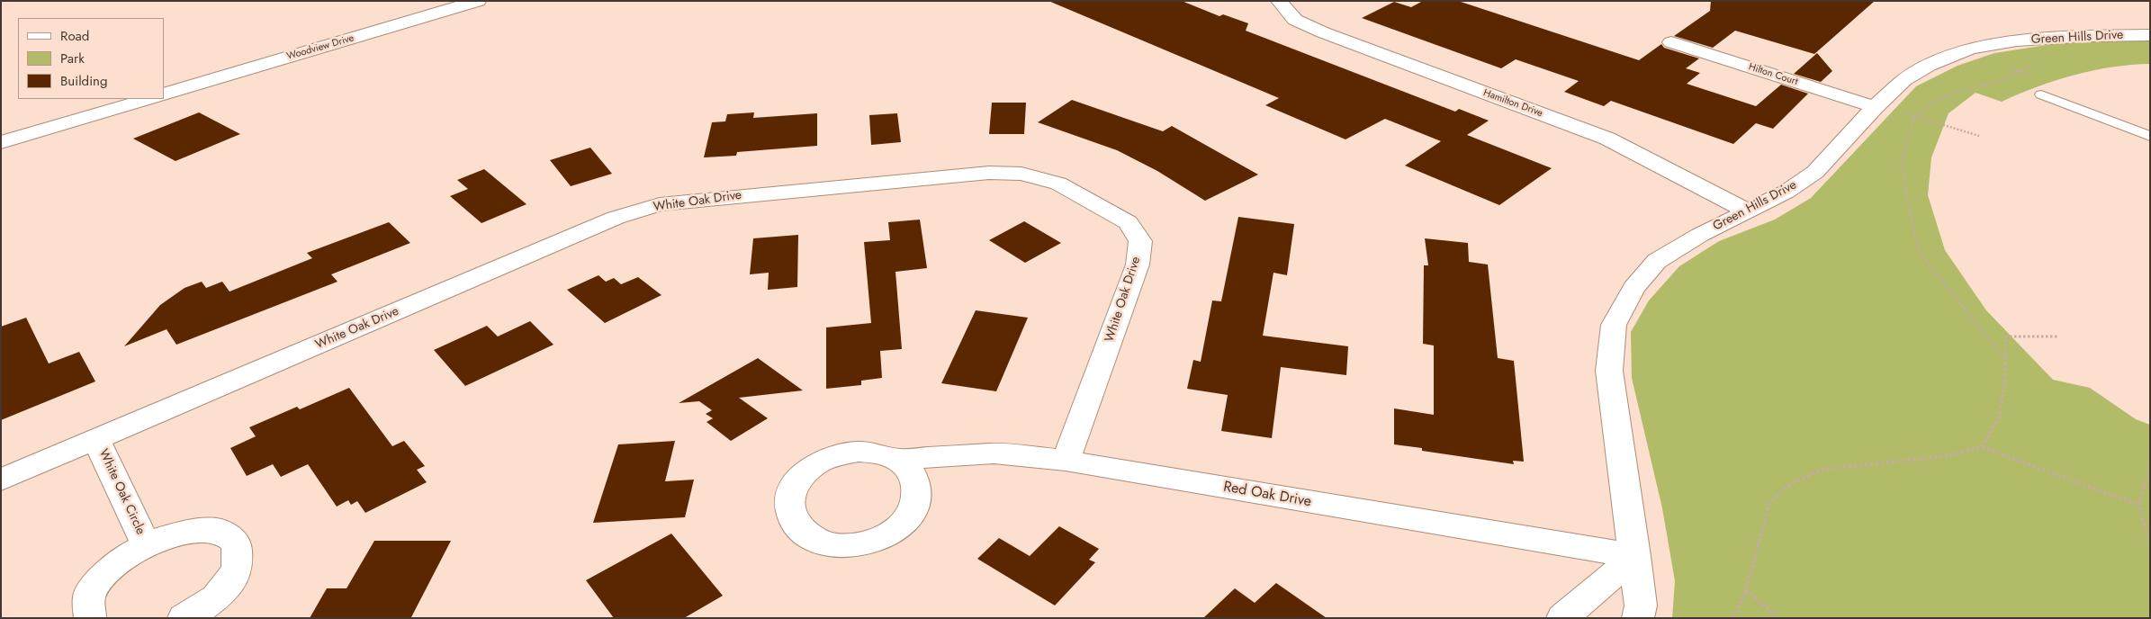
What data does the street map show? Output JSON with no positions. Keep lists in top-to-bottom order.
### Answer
{
  "streets": {
    "street": [
      "Green Hills Drive",
      "Woodview Drive",
      "Hilton Court",
      "Hamilton Drive",
      "White Oak Drive",
      "White Oak Circle",
      "Red Oak Drive"
    ]
  },
  "crossings": [
    ["Green Hills Drive", "Hilton Court"],
    ["Green Hills Drive", "Hamilton Drive"],
    ["Green Hills Drive", "Red Oak Drive"],
    ["White Oak Drive", "White Oak Circle"],
    ["White Oak Drive", "Red Oak Drive"]
  ],
  "legend": ["Road", "Park", "Building"]
}
